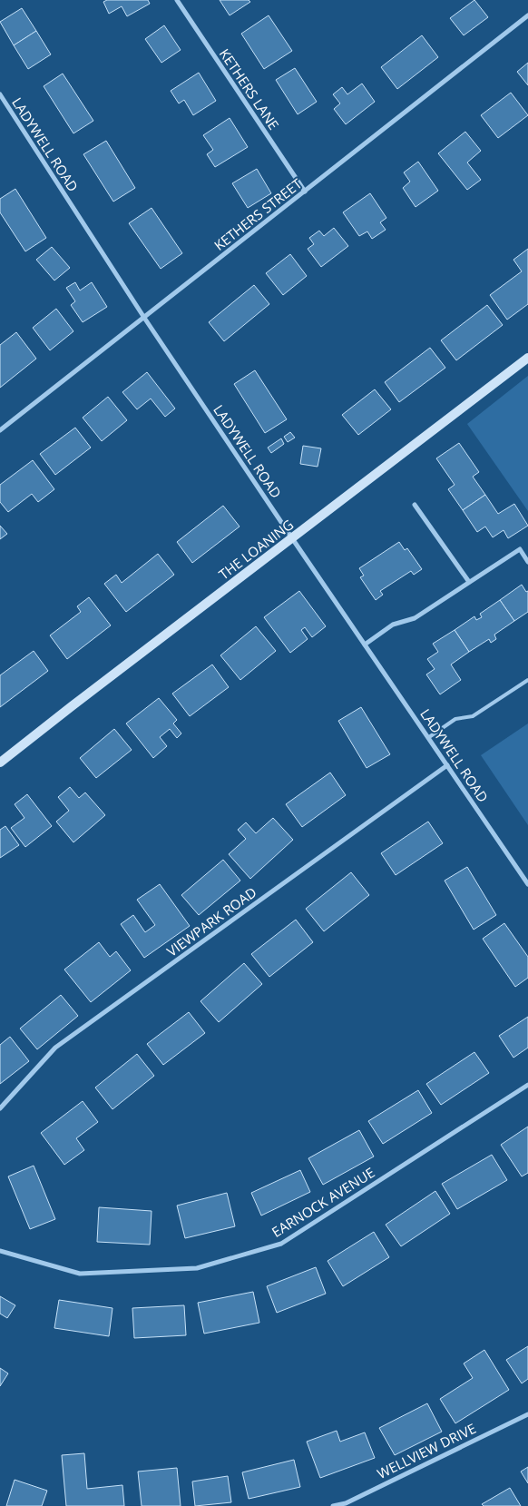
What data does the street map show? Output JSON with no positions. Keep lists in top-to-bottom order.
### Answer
{
  "streets": {
    "street": [
      "KETHERS LANE",
      "LADYWELL ROAD",
      "KETHERS STREET",
      "THE LOANING",
      "VIEWPARK ROAD",
      "EARNOCK AVENUE",
      "WELLVIEW DRIVE"
    ]
  },
  "crossings": [
    ["KETHERS LANE", "KETHERS STREET"],
    ["LADYWELL ROAD", "KETHERS STREET"],
    ["LADYWELL ROAD", "THE LOANING"],
    ["LADYWELL ROAD", "VIEWPARK ROAD"]
  ]
}
